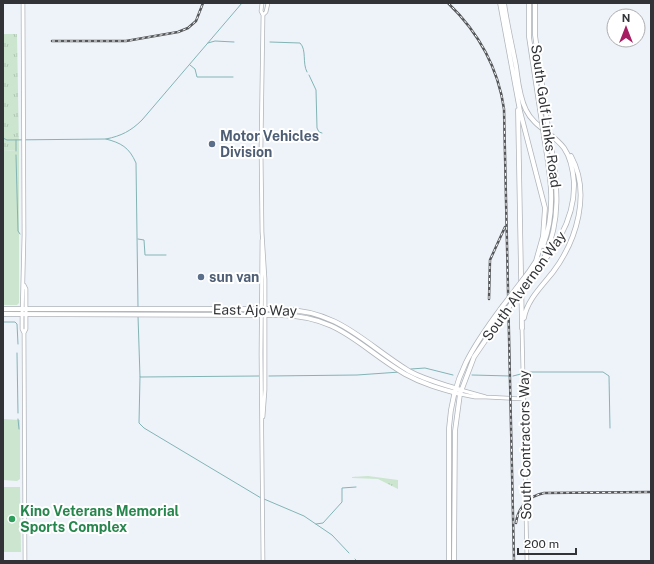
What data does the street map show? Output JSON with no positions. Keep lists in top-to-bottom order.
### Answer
{
  "streets": {
    "main road": ["South Golf Links Road", "South Alvernon Way", "East Ajo Way"],
    "street": ["South Contractors Way"]
  },
  "crossings": [
    ["South Golf Links Road", "South Alvernon Way"],
    ["South Alvernon Way", "East Ajo Way"],
    ["East Ajo Way", "South Contractors Way"]
  ],
  "places": ["Motor Vehicles Division", "sun van", "Kino Veterans Memorial Sports Complex"],
  "scale_bar": "200 m",
  "north": "top"
}
